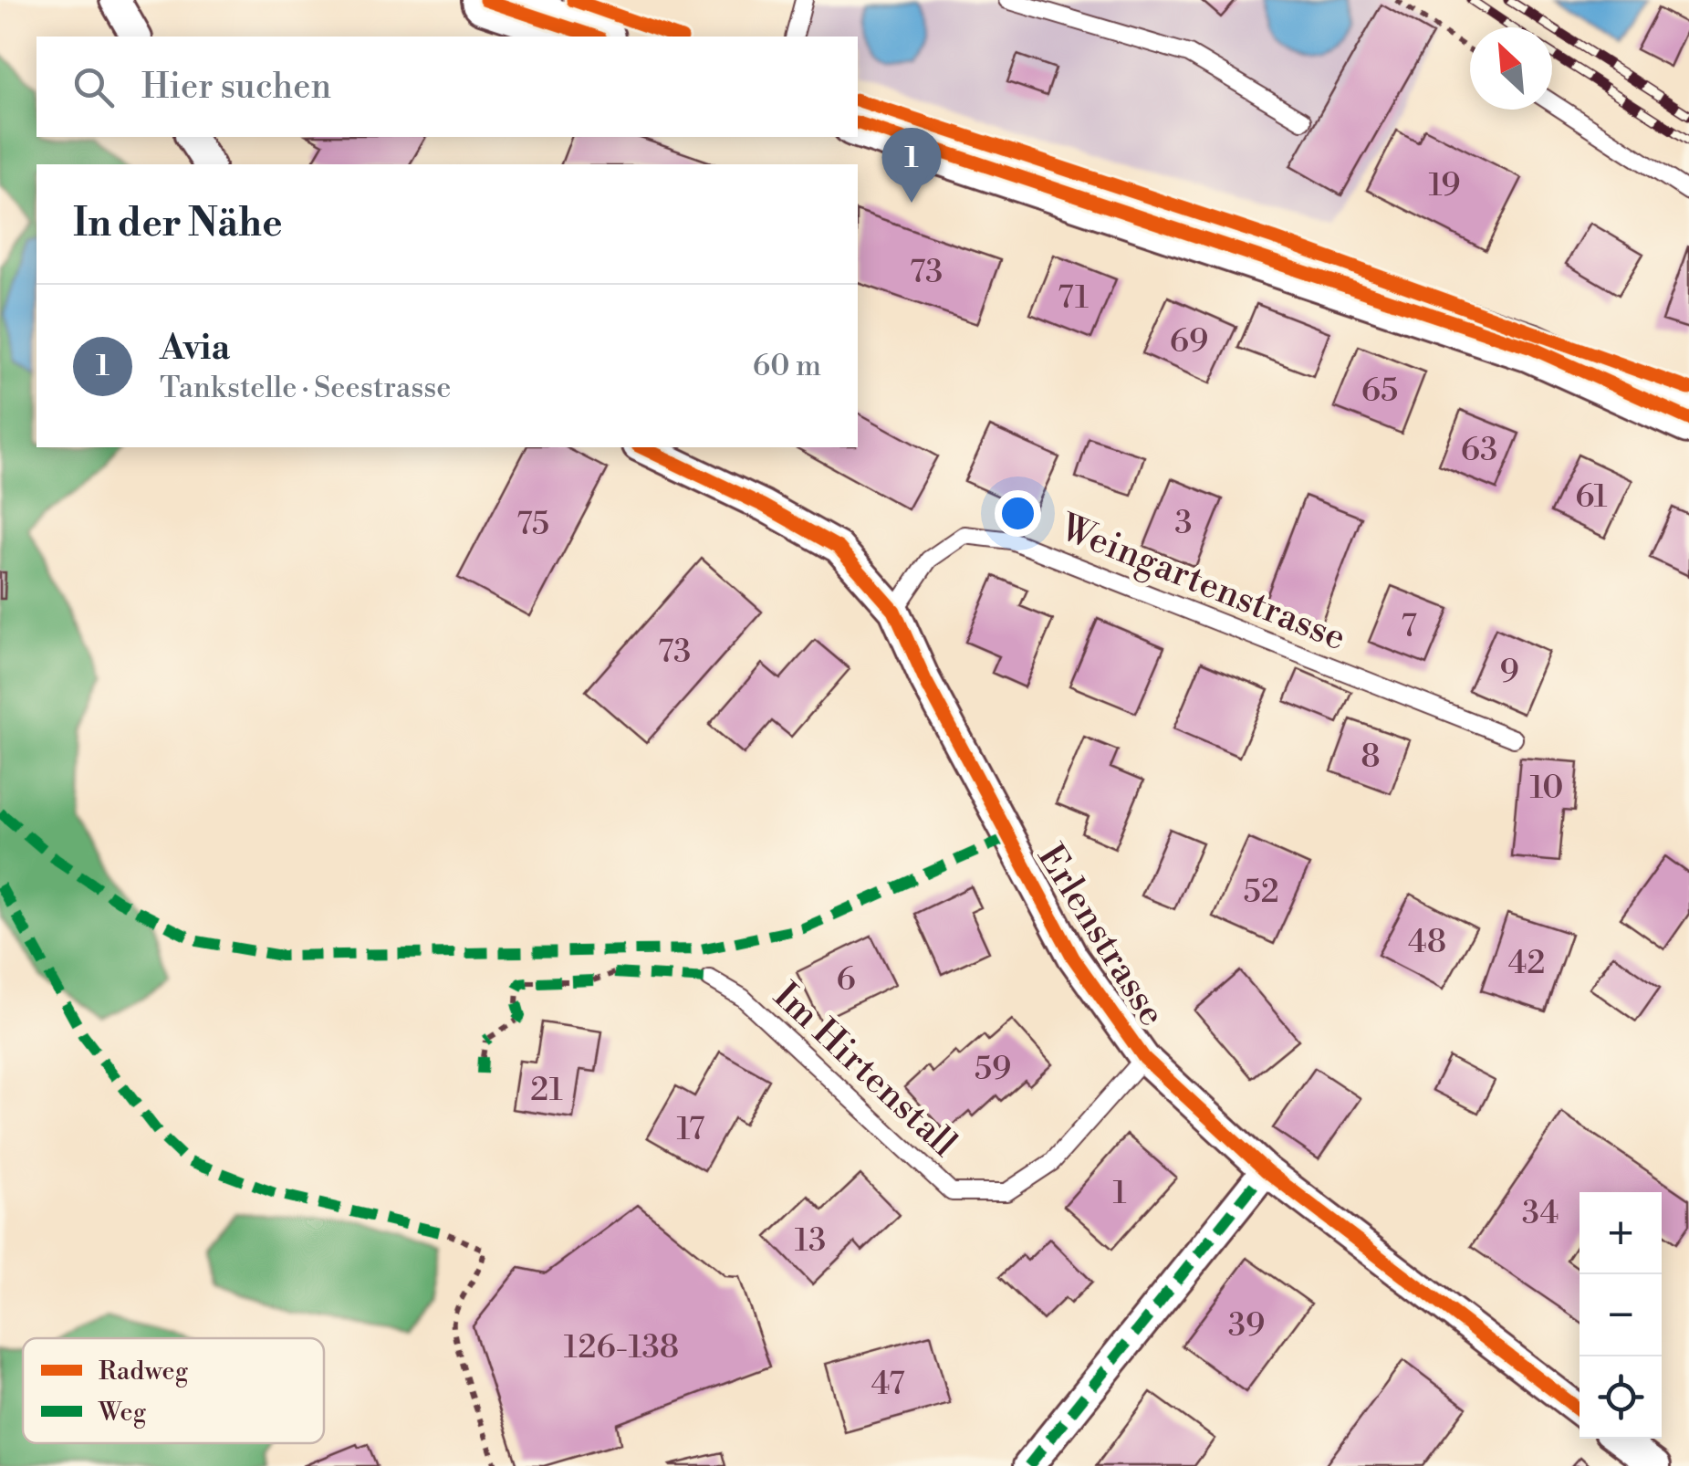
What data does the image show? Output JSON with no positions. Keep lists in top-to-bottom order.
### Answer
{
  "streets": {
    "street": ["Erlenstrasse"],
    "lane": ["Weingartenstrasse", "Im Hirtenstall"]
  },
  "crossings": [
    ["Weingartenstrasse", "Erlenstrasse"],
    ["Erlenstrasse", "Im Hirtenstall"]
  ],
  "house_numbers": [
    "19",
    "73",
    "71",
    "69",
    "65",
    "63",
    "61",
    "3",
    "75",
    "7",
    "73",
    "9",
    "8",
    "10",
    "52",
    "48",
    "42",
    "6",
    "59",
    "21",
    "17",
    "1",
    "34",
    "13",
    "39",
    "126-138",
    "47"
  ],
  "legend": ["Radweg", "Weg"],
  "north": "top left",
  "page": {
    "search": "Hier suchen",
    "pins": "1",
    "heading": "In der Nähe",
    "list": [
      {
        "mark": "1",
        "name": "Avia",
        "note": "Tankstelle · Seestrasse",
        "value": "60 m"
      }
    ],
    "map_buttons": ["+", "−"]
  }
}
